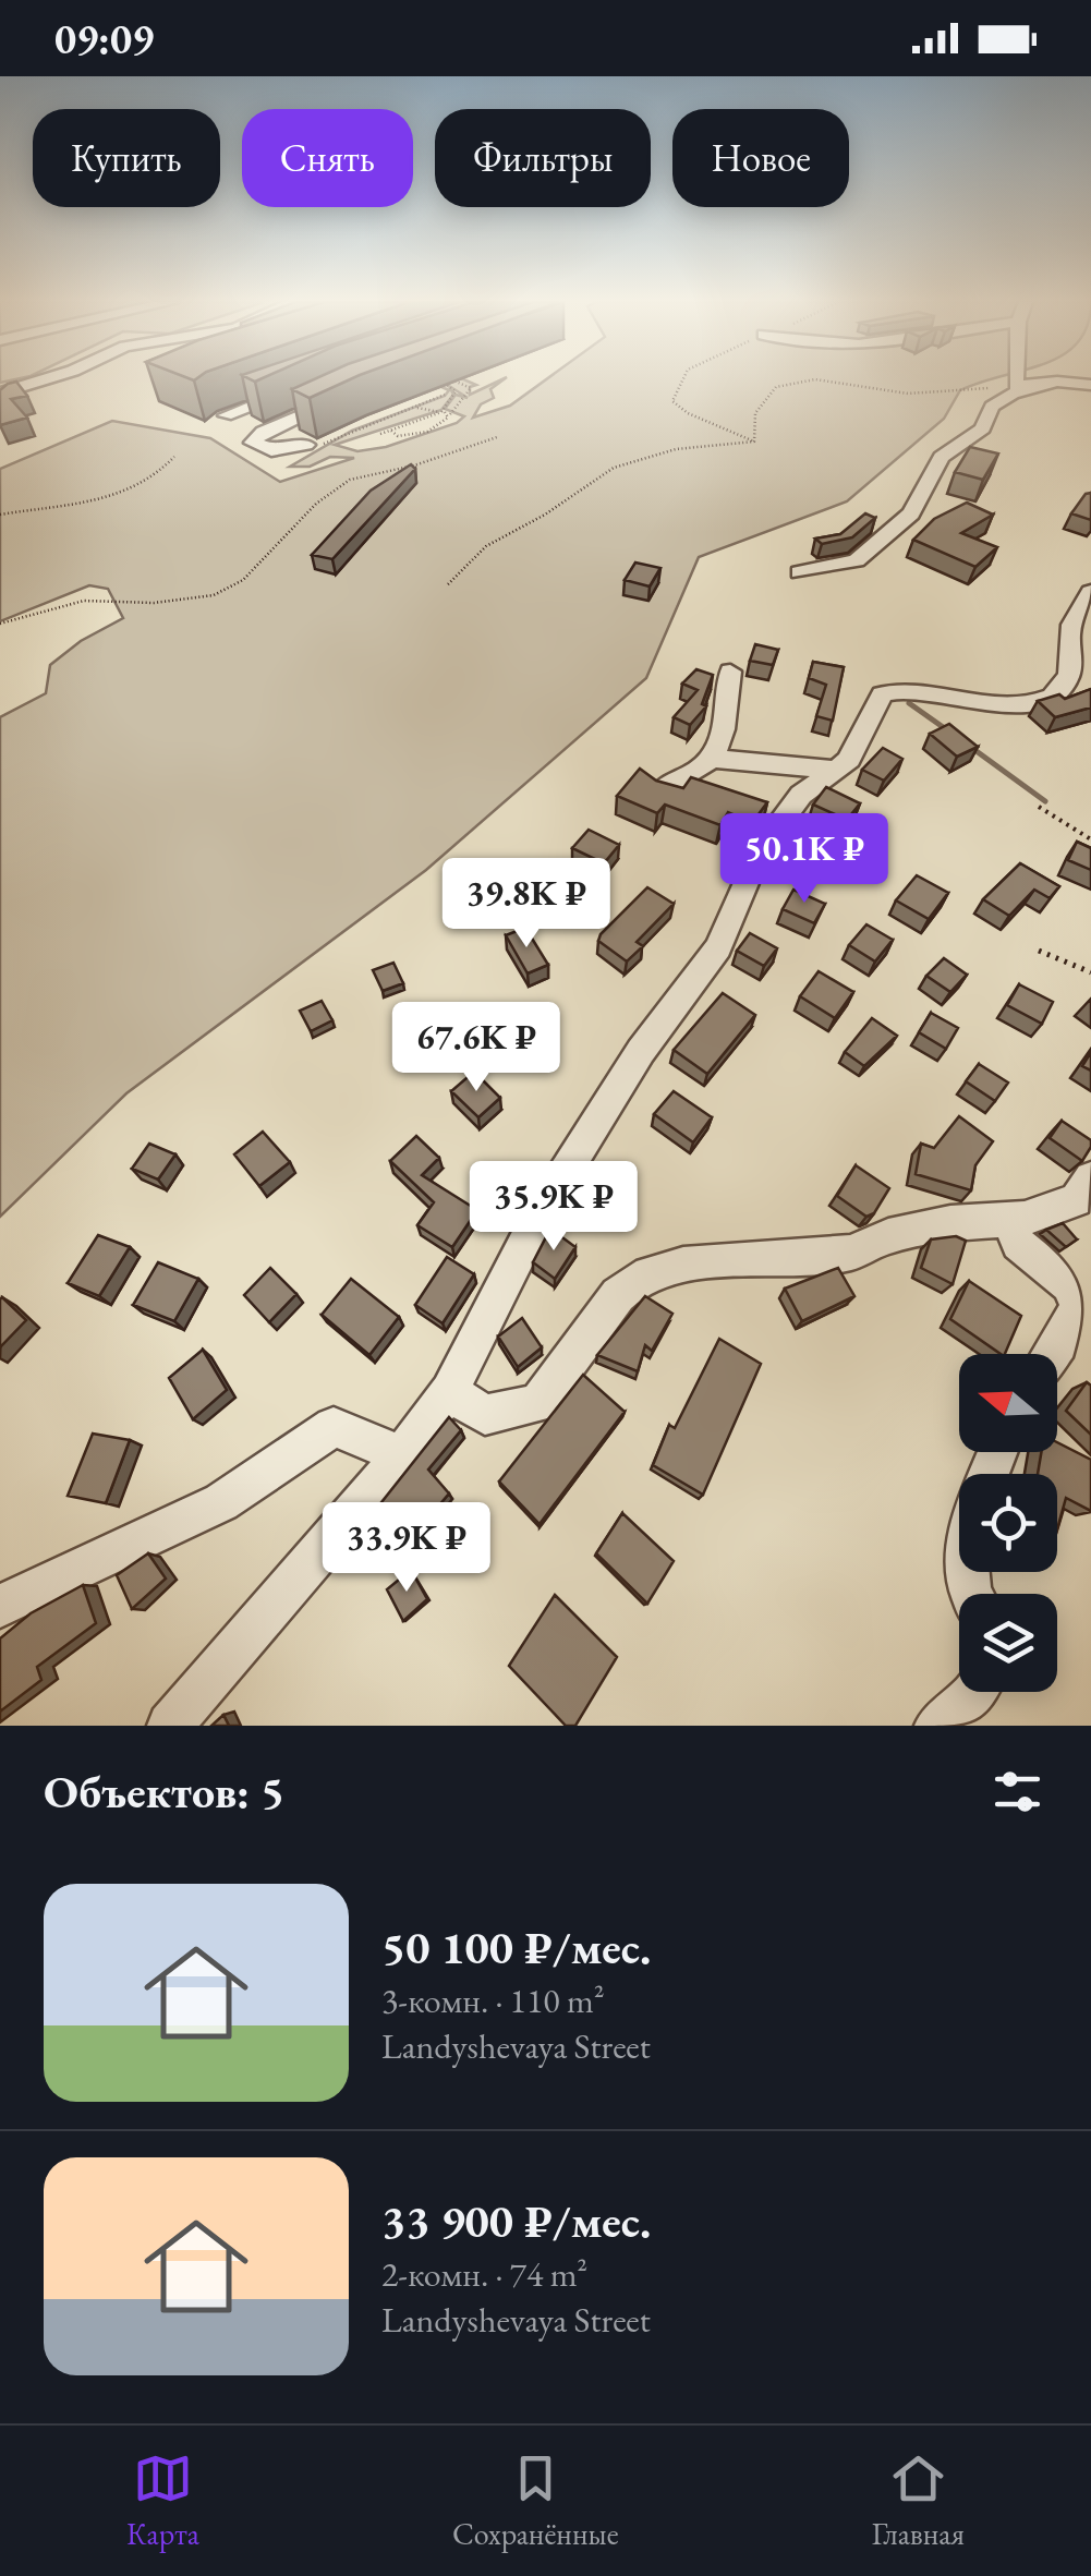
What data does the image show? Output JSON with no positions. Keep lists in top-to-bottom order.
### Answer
{
  "north": "left",
  "page": {
    "status": "09:09",
    "chip": [
      "Купить",
      "Снять",
      "Фильтры",
      "Новое"
    ],
    "price": [
      "50.1K ₽",
      "39.8K ₽",
      "67.6K ₽",
      "35.9K ₽",
      "33.9K ₽"
    ],
    "heading": "Объектов: 5",
    "list": [
      {
        "name": "50 100 ₽/мес.",
        "note": "3-комн. · 110 m² · Landyshevaya Street"
      },
      {
        "name": "33 900 ₽/мес.",
        "note": "2-комн. · 74 m² · Landyshevaya Street"
      }
    ],
    "tabs": ["Карта", "Сохранённые", "Главная"]
  }
}
